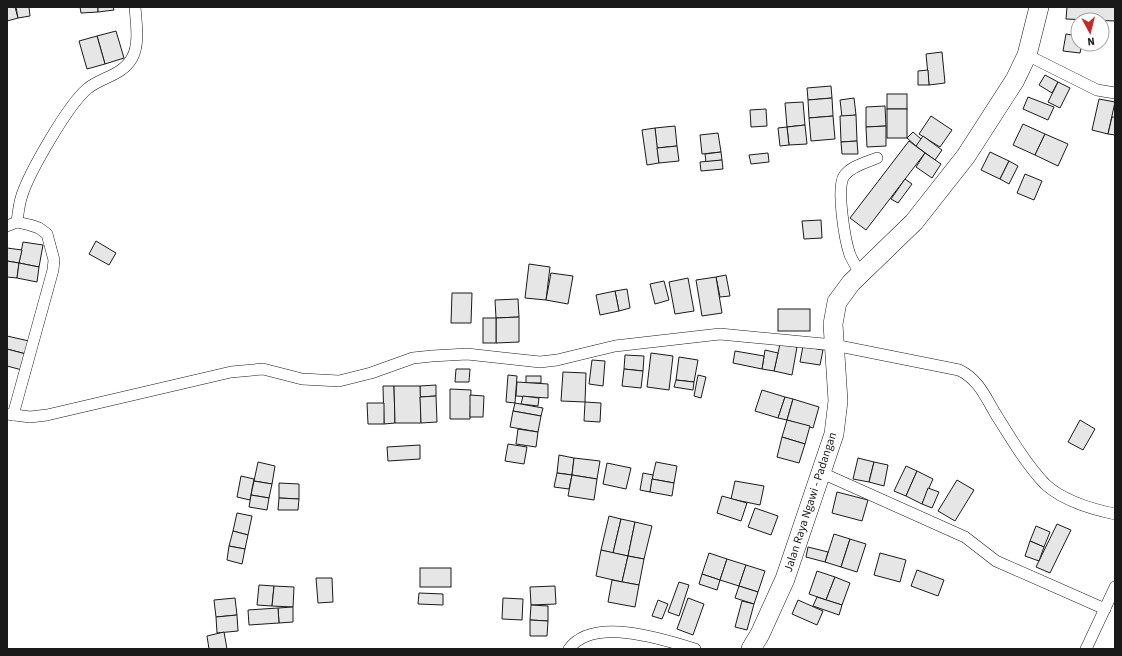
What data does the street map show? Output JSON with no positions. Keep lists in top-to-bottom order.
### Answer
{
  "streets": {
    "highway": ["Jalan Raya Ngawi - Padangan"]
  },
  "north": "bottom"
}
